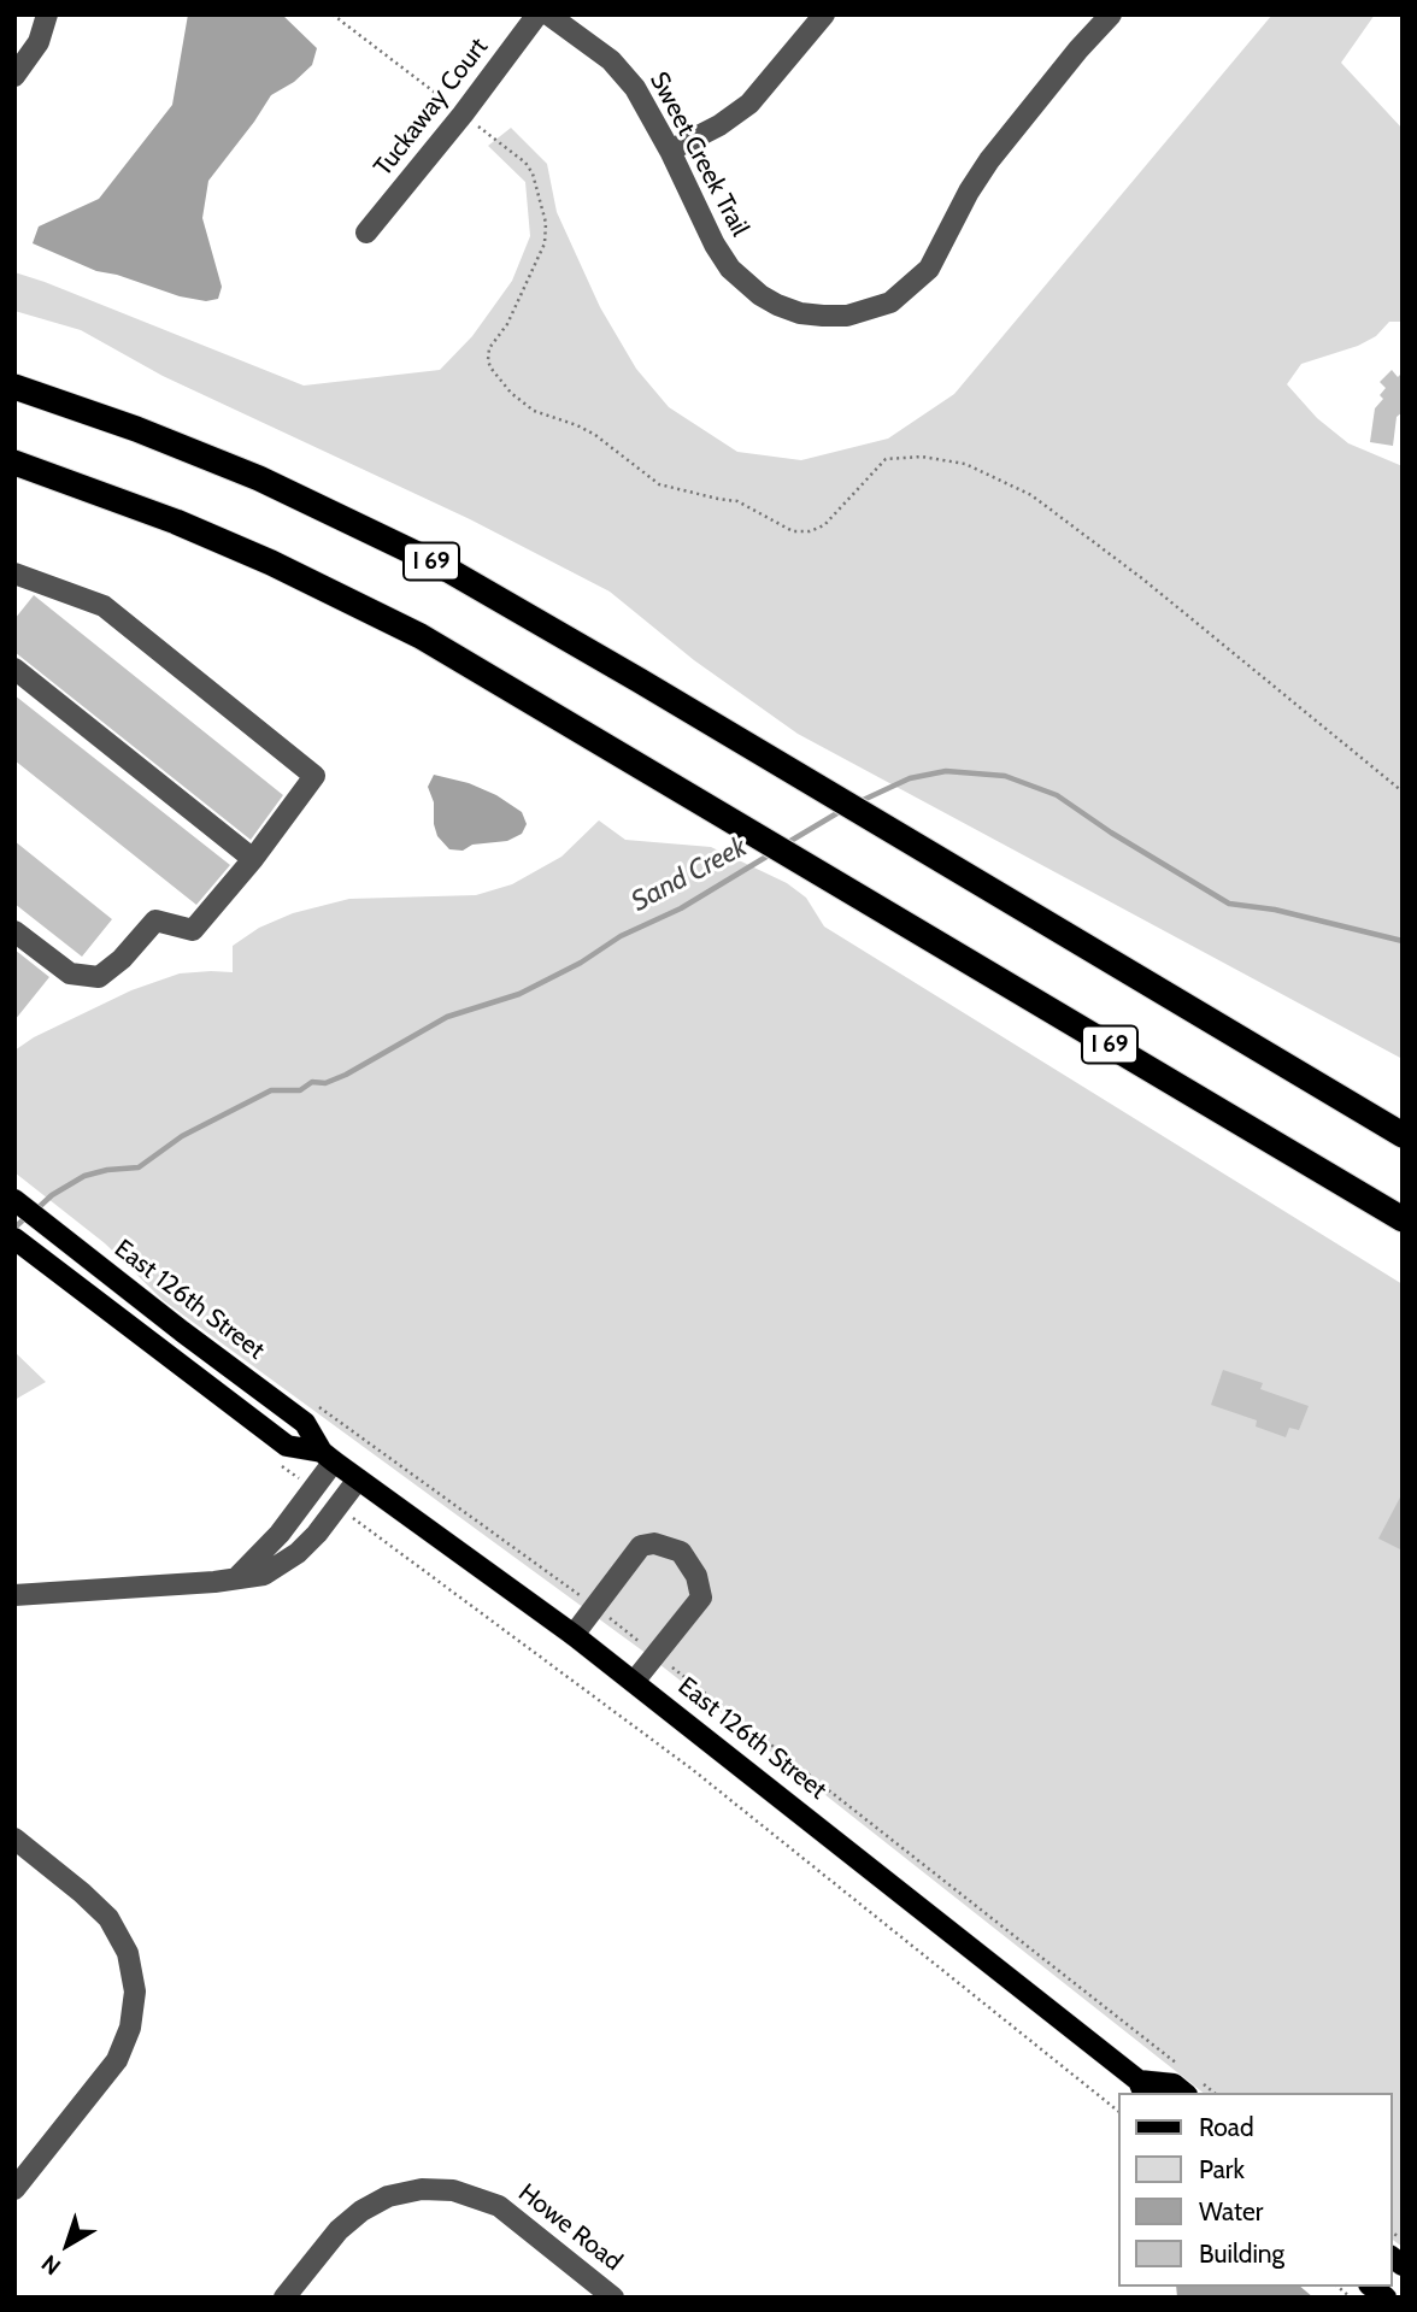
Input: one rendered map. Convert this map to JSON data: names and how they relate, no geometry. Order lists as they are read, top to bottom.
{
  "streets": {
    "highway": ["I 69"],
    "main road": ["East 126th Street"],
    "street": ["Tuckaway Court", "Sweet Creek Trail", "Howe Road"]
  },
  "water": ["Sand Creek"],
  "legend": [
    "Road",
    "Park",
    "Water",
    "Building"
  ],
  "north": "bottom left"
}
